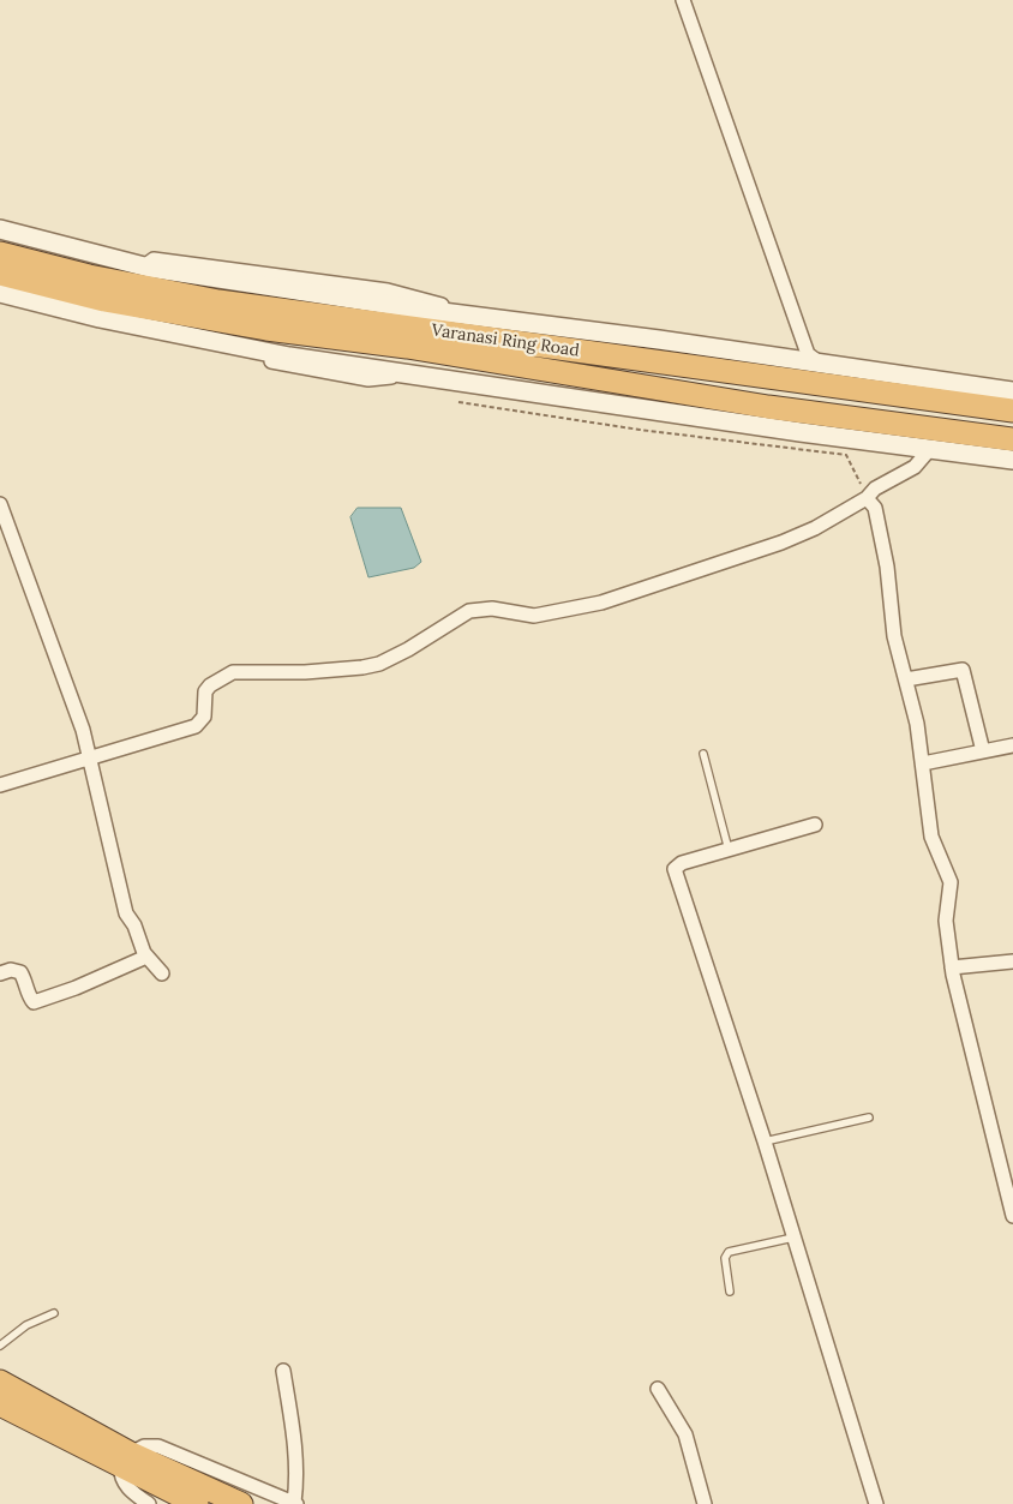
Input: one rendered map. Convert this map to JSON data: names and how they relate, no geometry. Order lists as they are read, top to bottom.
{
  "streets": {
    "highway": ["Varanasi Ring Road"]
  }
}
